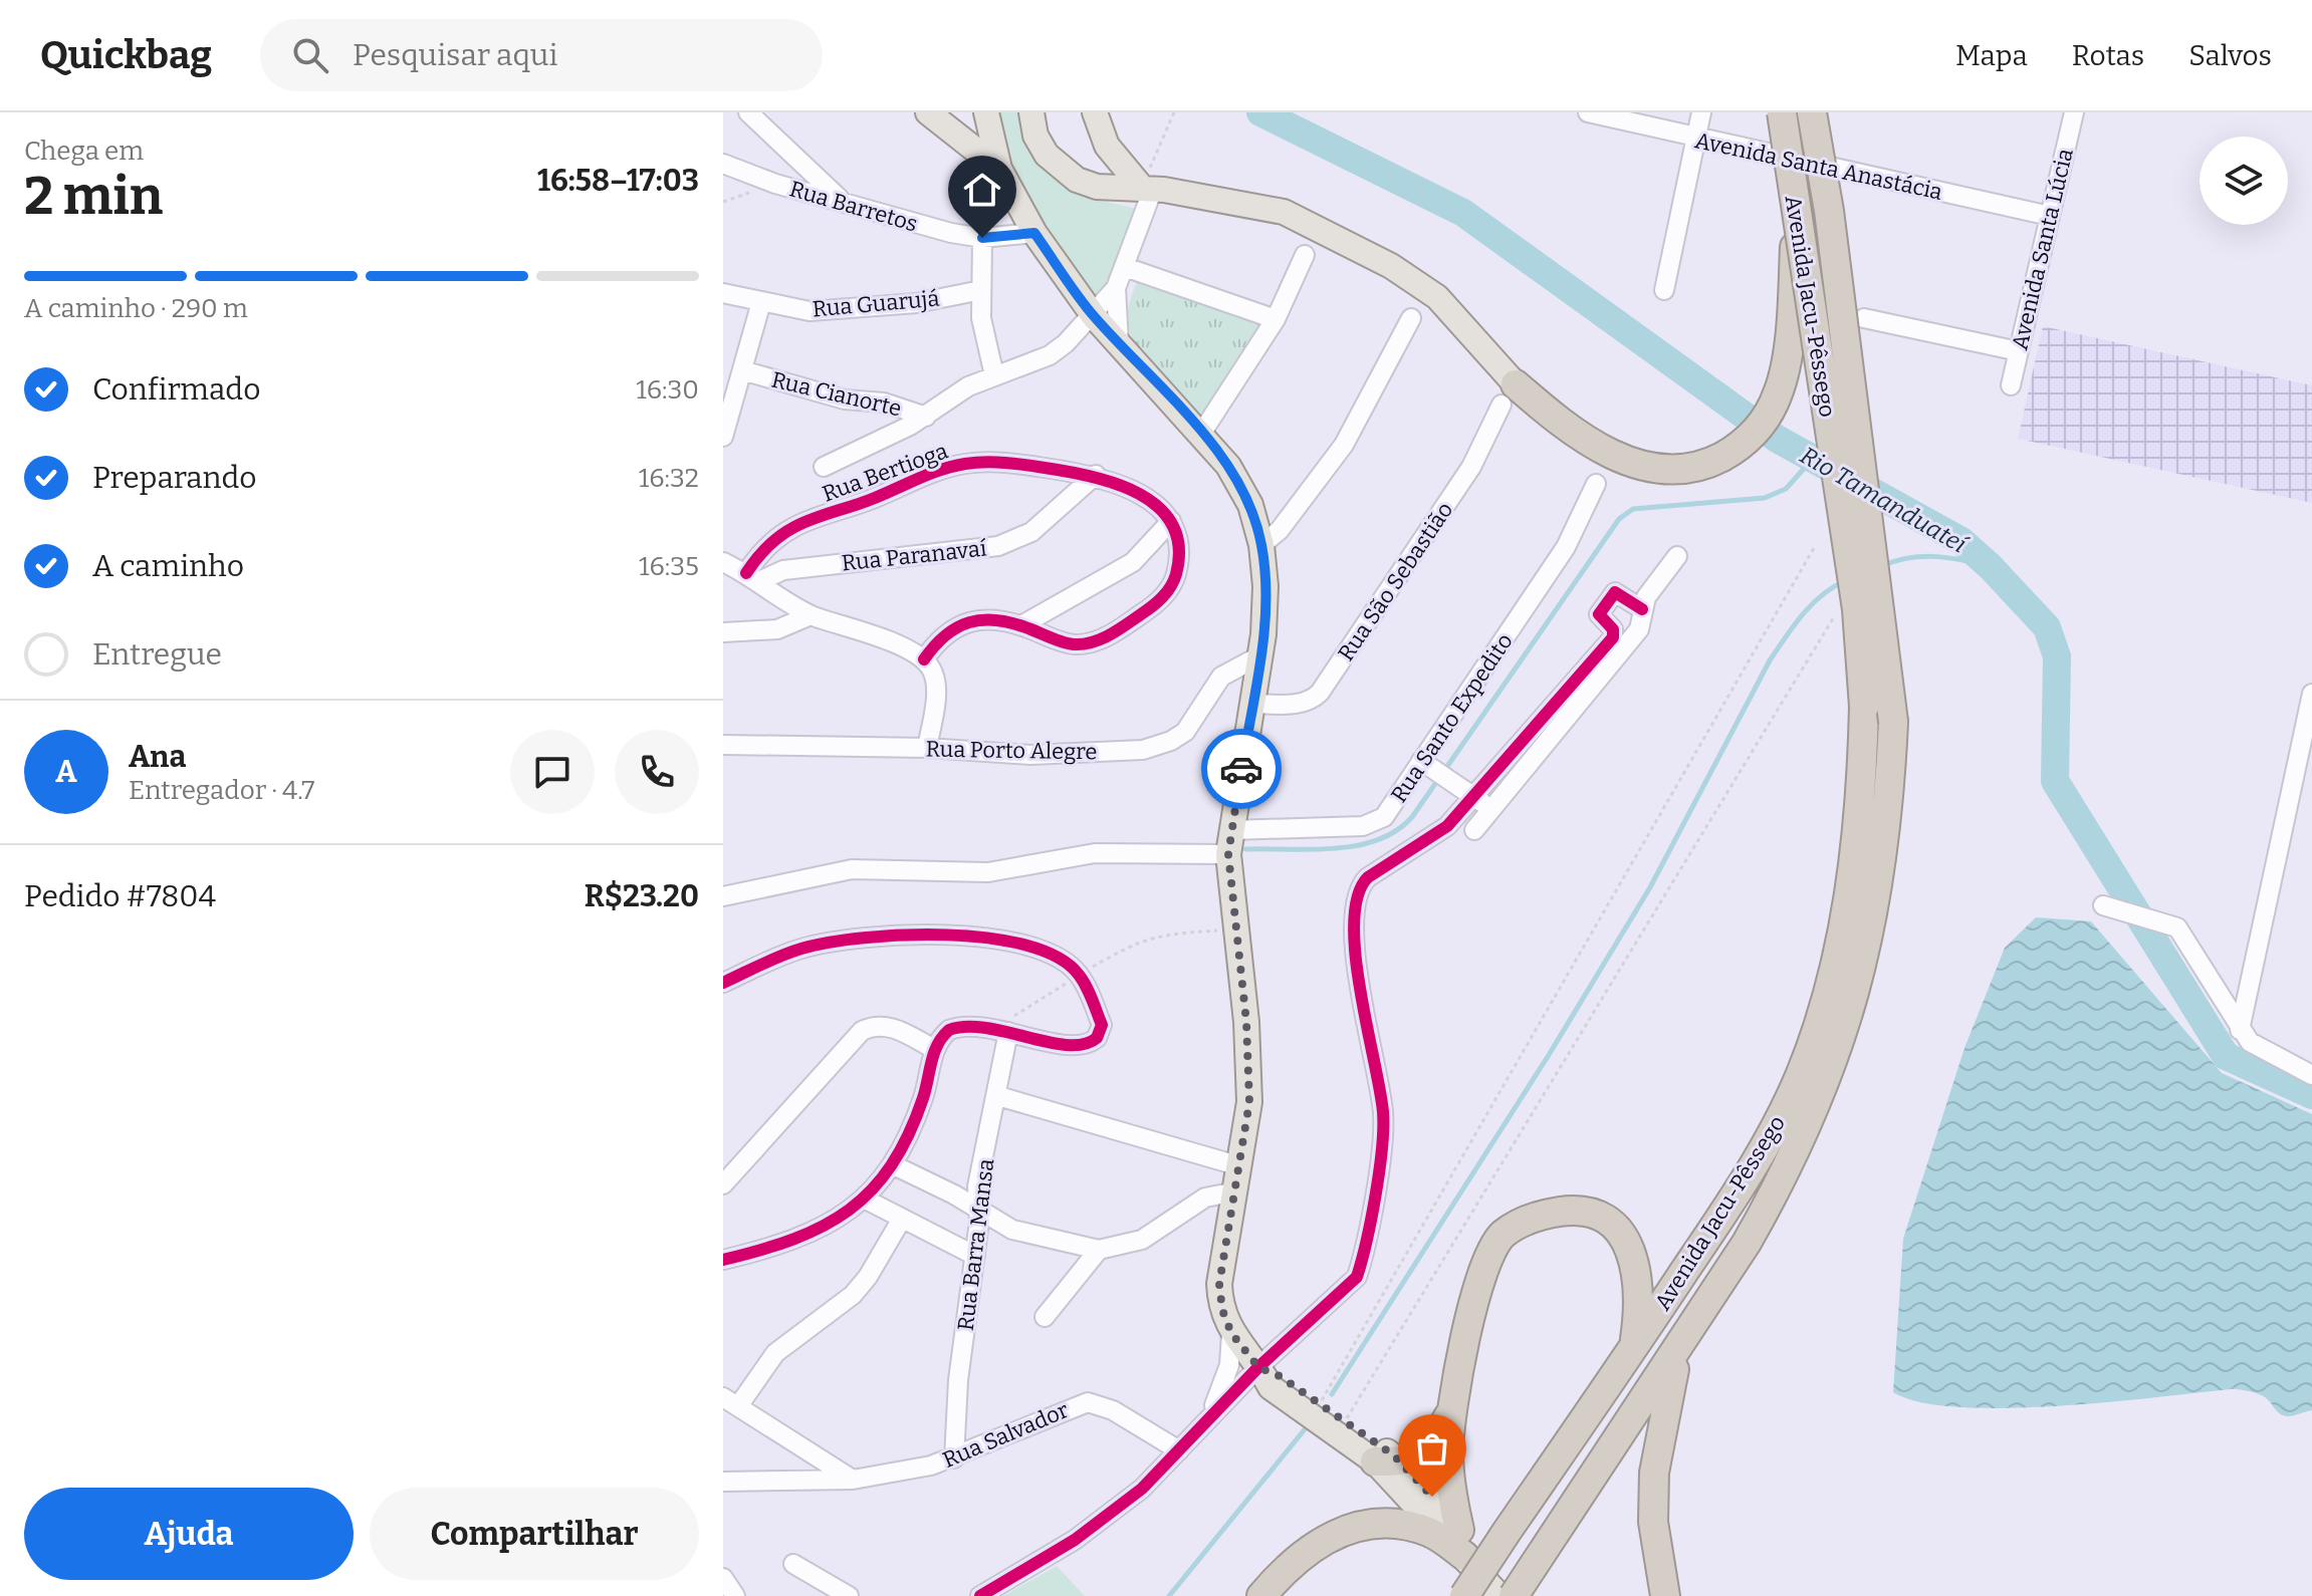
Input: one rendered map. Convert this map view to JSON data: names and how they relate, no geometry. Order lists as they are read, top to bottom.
{
  "streets": {
    "highway": ["Avenida Jacu-Pêssego"],
    "street": [
      "Avenida Santa Anastácia",
      "Rua Barretos",
      "Avenida Santa Lúcia",
      "Rua Guarujá",
      "Rua Cianorte",
      "Rua Bertioga",
      "Rua Paranavaí",
      "Rua São Sebastião",
      "Rua Santo Expedito",
      "Rua Porto Alegre",
      "Rua Barra Mansa",
      "Rua Salvador"
    ]
  },
  "crossings": [
    ["Avenida Santa Anastácia", "Avenida Santa Lúcia"],
    ["Rua Bertioga", "Rua Paranavaí"],
    ["Rua Barra Mansa", "Rua Salvador"]
  ],
  "water": ["Rio Tamanduateí"],
  "page": {
    "header": "Quickbag",
    "search": "Pesquisar aqui",
    "nav": ["Mapa", "Rotas", "Salvos"],
    "heading": ["2 min", "Chega em", "16:58–17:03"],
    "panel": [
      "Ana",
      "Entregador · 4.7",
      "Pedido #7804",
      "R$23.20"
    ],
    "bar": "A caminho · 290 m",
    "list": [
      ["Confirmado", "16:30"],
      ["Preparando", "16:32"],
      ["A caminho", "16:35"],
      "Entregue"
    ],
    "round": "A",
    "buttons": ["Ajuda", "Compartilhar"]
  }
}
